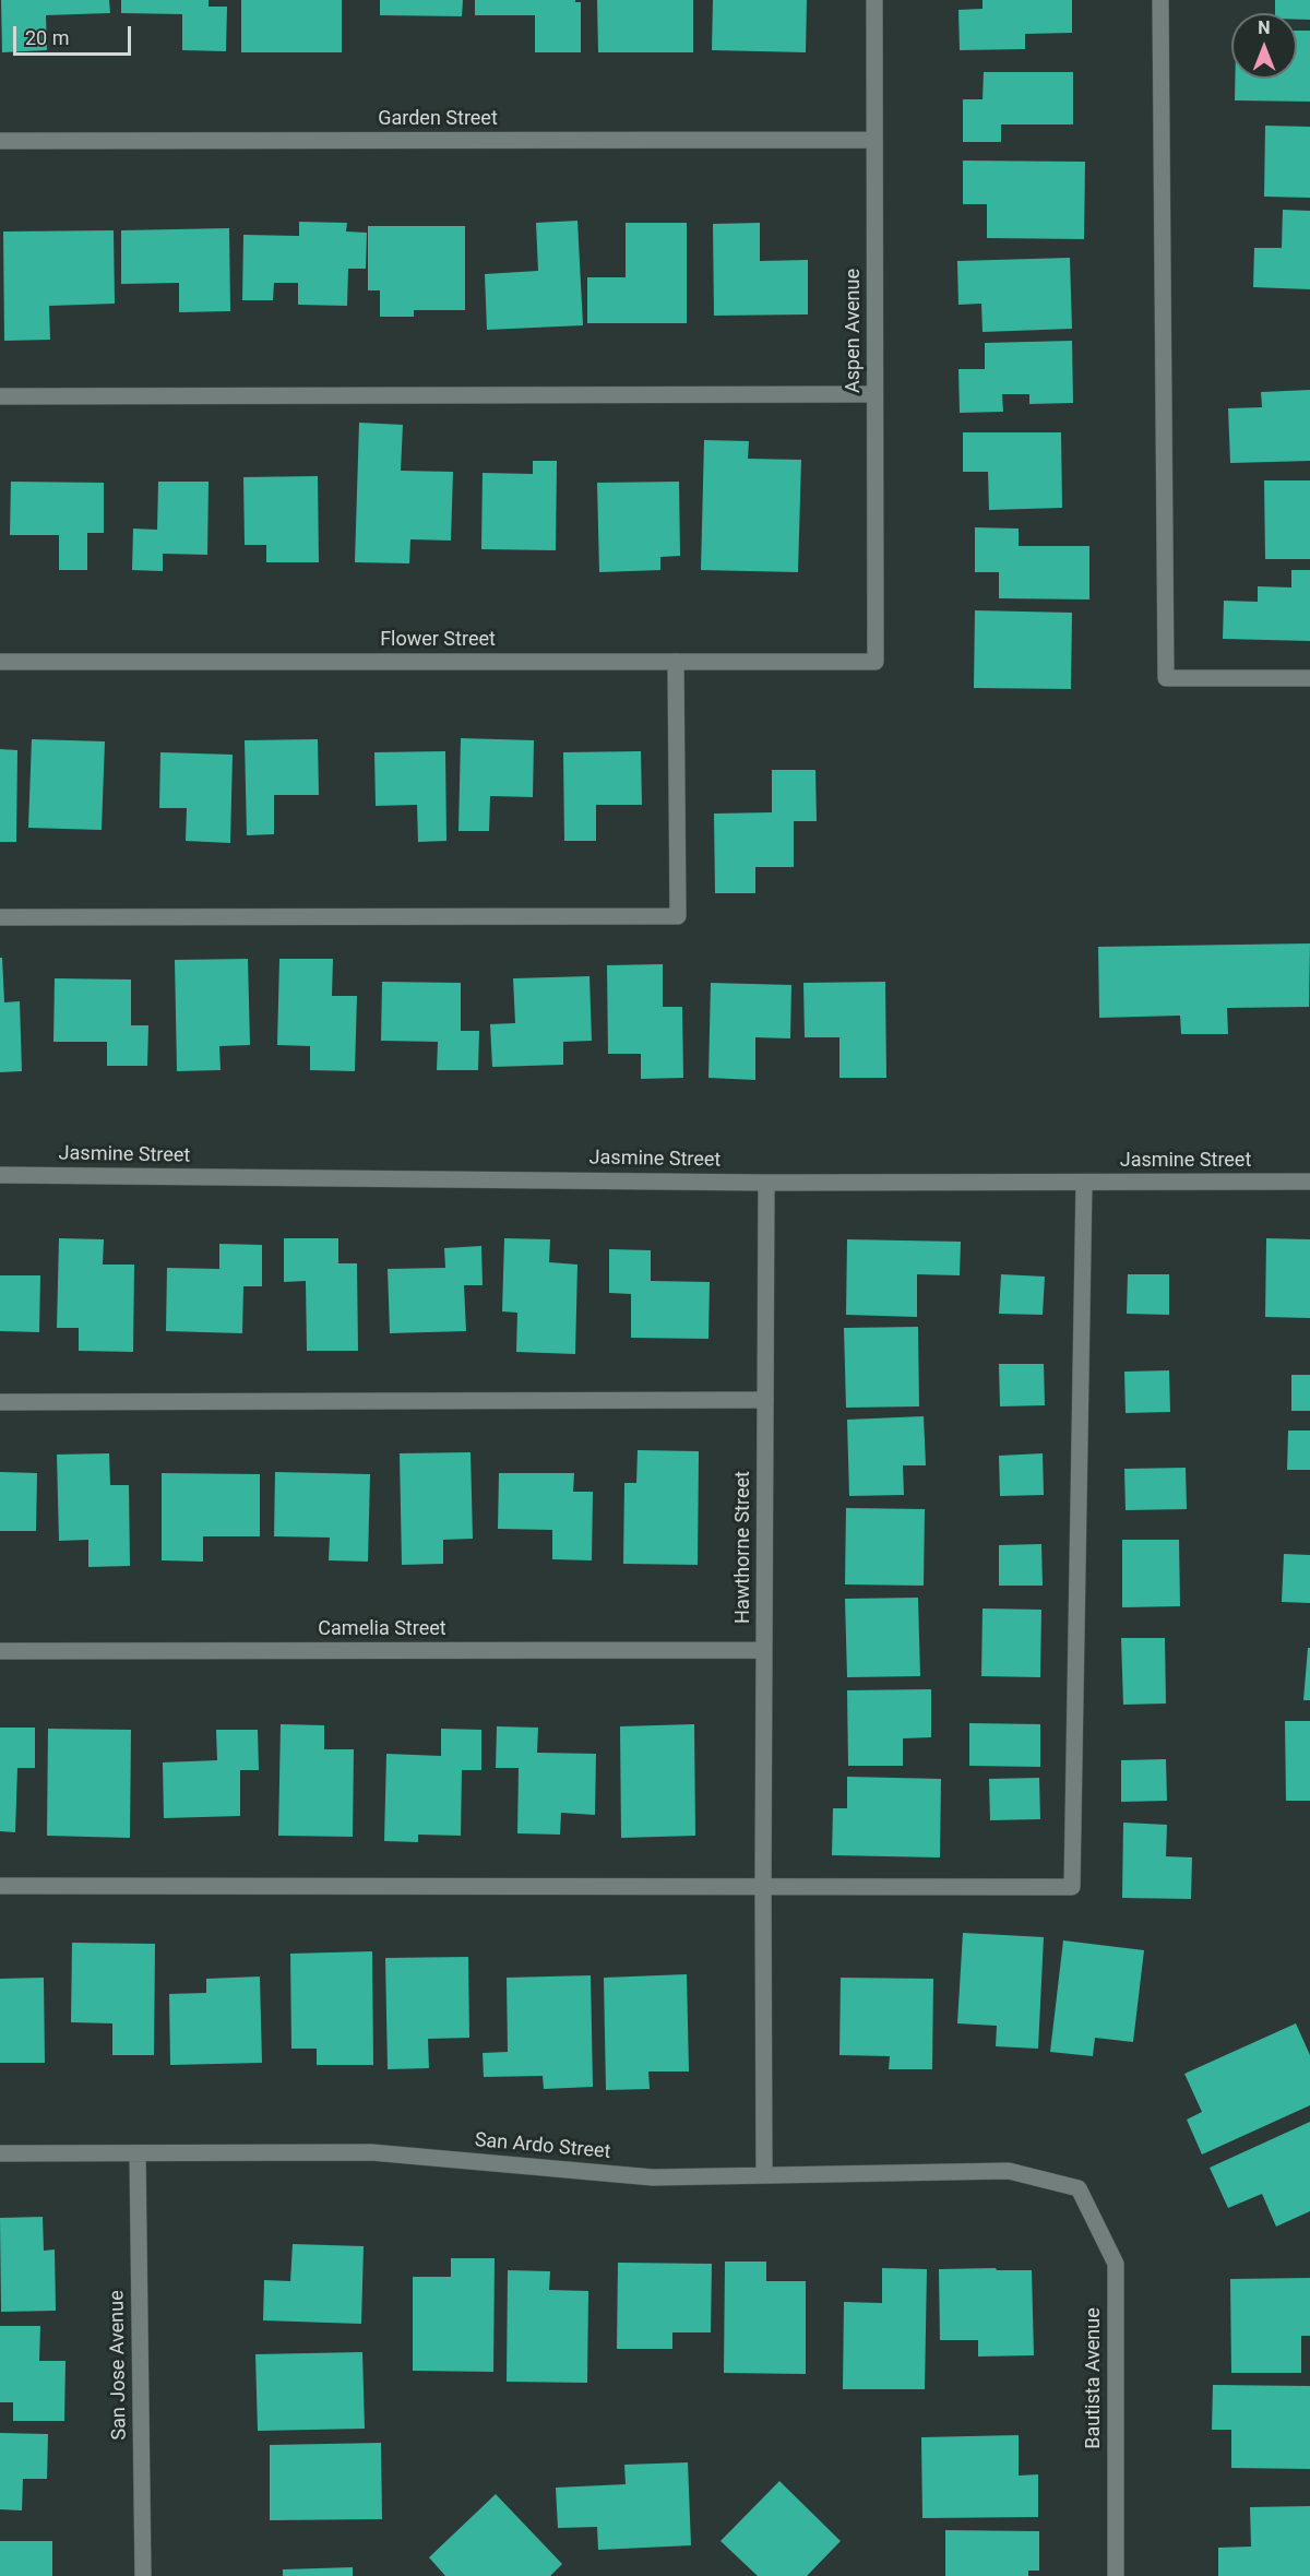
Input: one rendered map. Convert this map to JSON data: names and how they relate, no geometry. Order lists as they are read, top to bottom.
{
  "streets": {
    "street": [
      "Garden Street",
      "Aspen Avenue",
      "Flower Street",
      "Jasmine Street",
      "Hawthorne Street",
      "Camelia Street",
      "San Ardo Street",
      "San Jose Avenue",
      "Bautista Avenue"
    ]
  },
  "crossings": [
    ["Garden Street", "Aspen Avenue"],
    ["Aspen Avenue", "Flower Street"],
    ["Jasmine Street", "Hawthorne Street"],
    ["Hawthorne Street", "Camelia Street"],
    ["Hawthorne Street", "San Ardo Street"],
    ["San Ardo Street", "San Jose Avenue"],
    ["San Ardo Street", "Bautista Avenue"]
  ],
  "scale_bar": "20 m",
  "north": "top"
}
